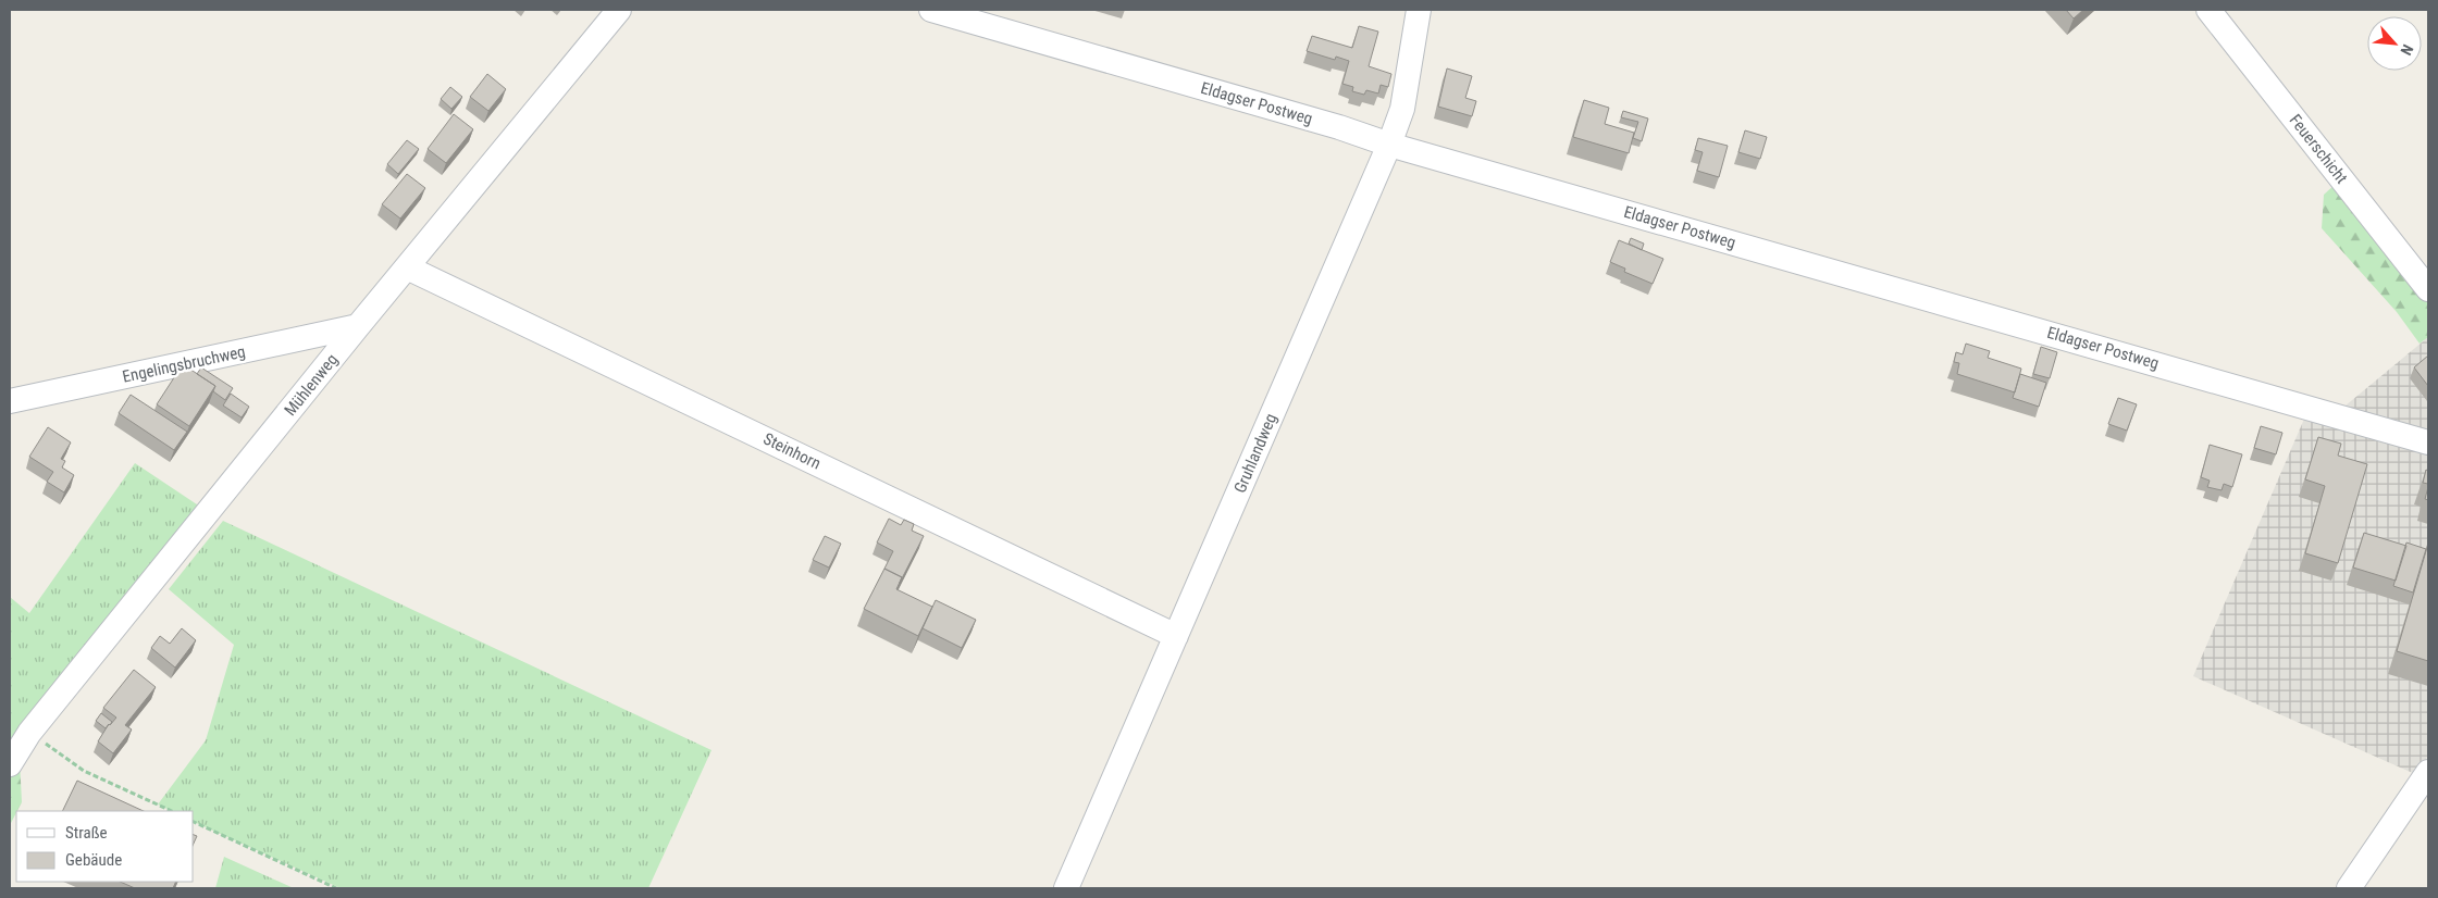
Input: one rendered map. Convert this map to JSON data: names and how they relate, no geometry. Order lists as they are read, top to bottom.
{
  "streets": {
    "street": [
      "Eldagser Postweg",
      "Feuerschicht",
      "Engelingsbruchweg",
      "Mühlenweg",
      "Steinhorn",
      "Gruhlandweg"
    ]
  },
  "crossings": [
    ["Eldagser Postweg", "Gruhlandweg"],
    ["Engelingsbruchweg", "Mühlenweg"],
    ["Mühlenweg", "Steinhorn"],
    ["Steinhorn", "Gruhlandweg"]
  ],
  "legend": ["Straße", "Gebäude"],
  "north": "bottom right"
}
